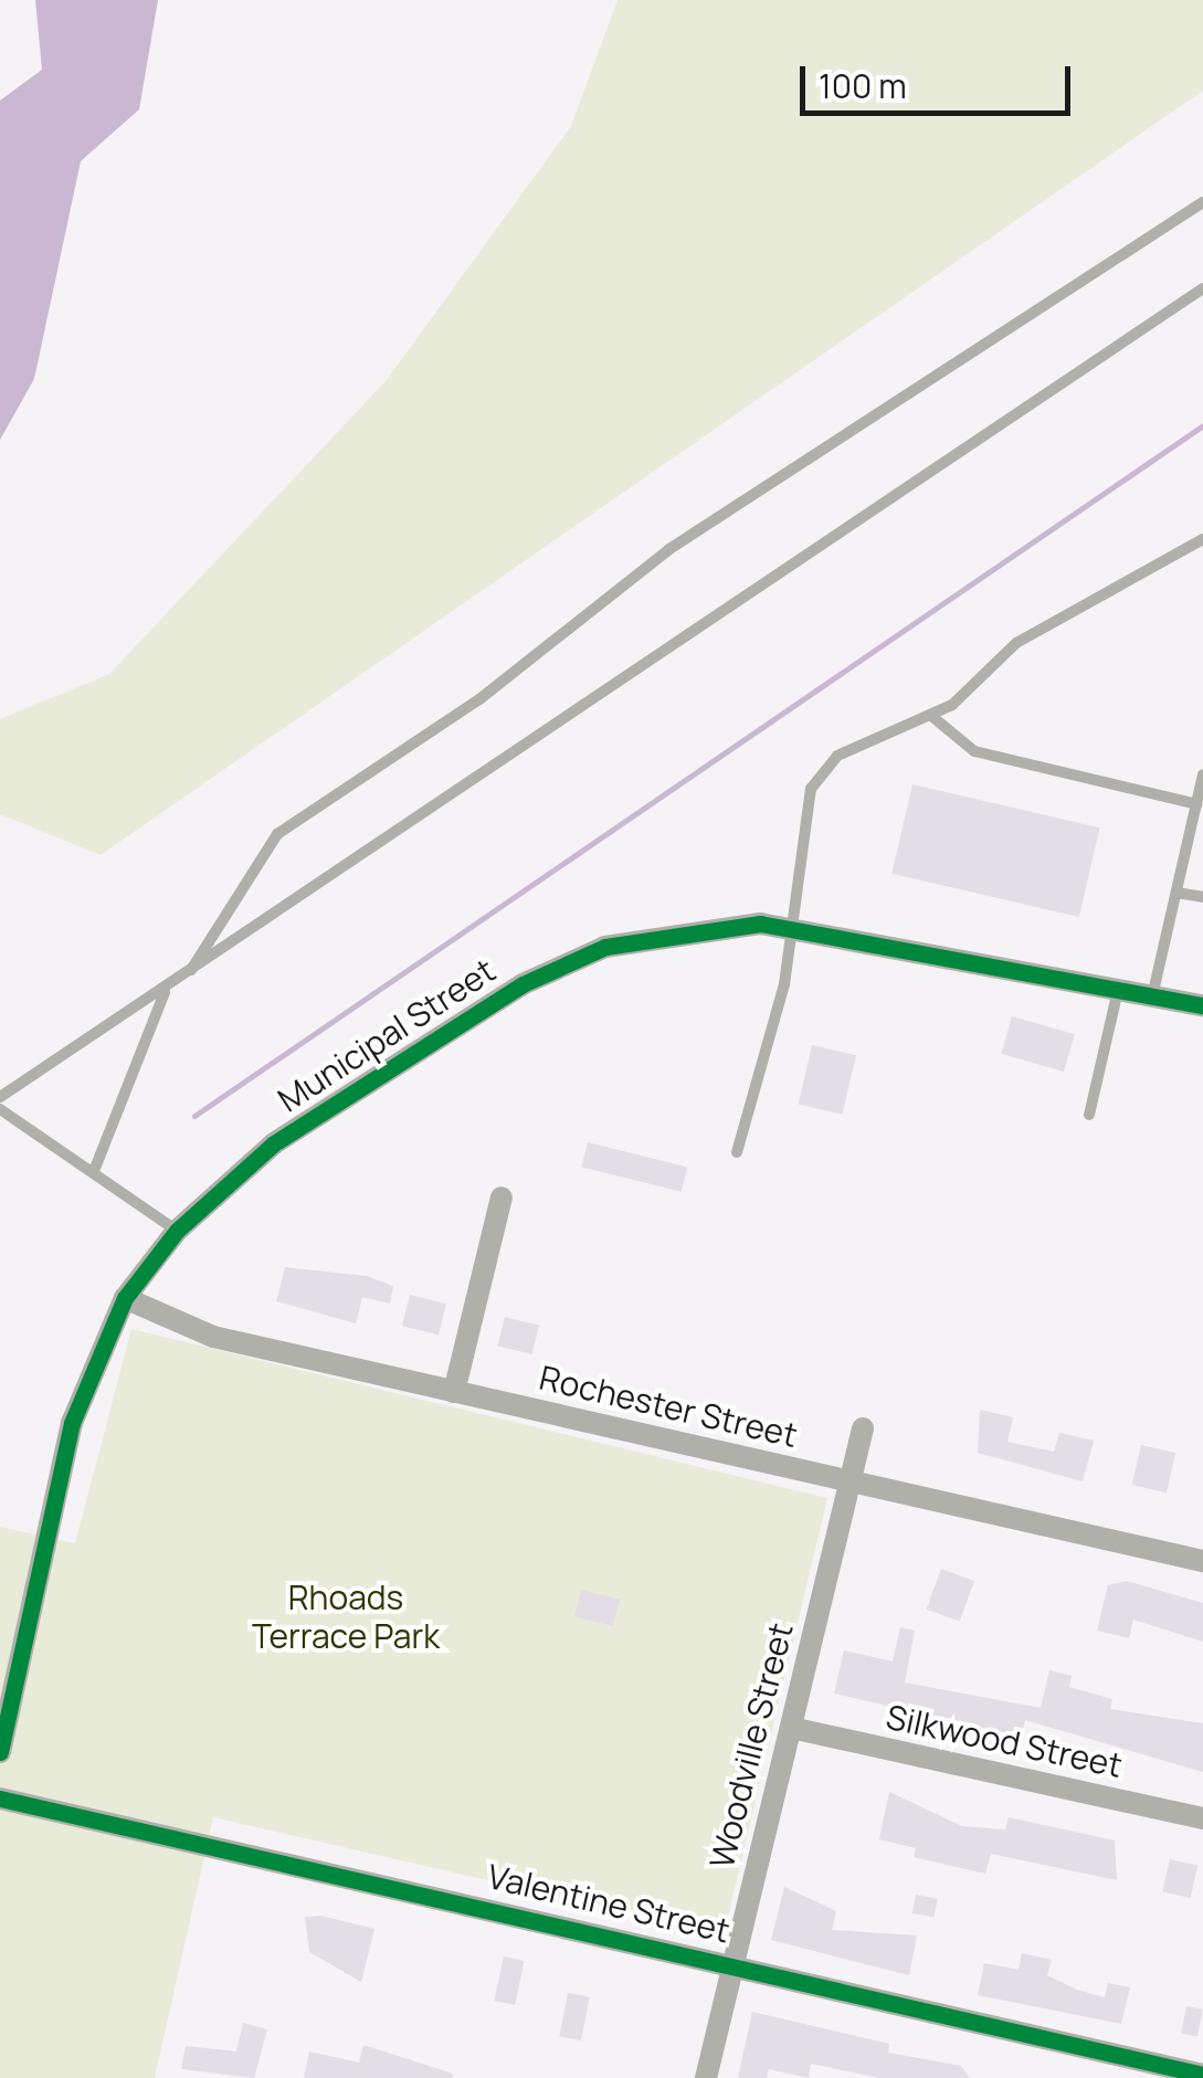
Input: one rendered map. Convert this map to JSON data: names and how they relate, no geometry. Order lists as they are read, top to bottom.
{
  "streets": {
    "street": [
      "Municipal Street",
      "Rochester Street",
      "Silkwood Street",
      "Woodville Street",
      "Valentine Street"
    ]
  },
  "crossings": [
    ["Municipal Street", "Rochester Street"],
    ["Rochester Street", "Woodville Street"],
    ["Silkwood Street", "Woodville Street"],
    ["Woodville Street", "Valentine Street"]
  ],
  "parks": ["Rhoads Terrace Park"],
  "scale_bar": "100 m"
}
